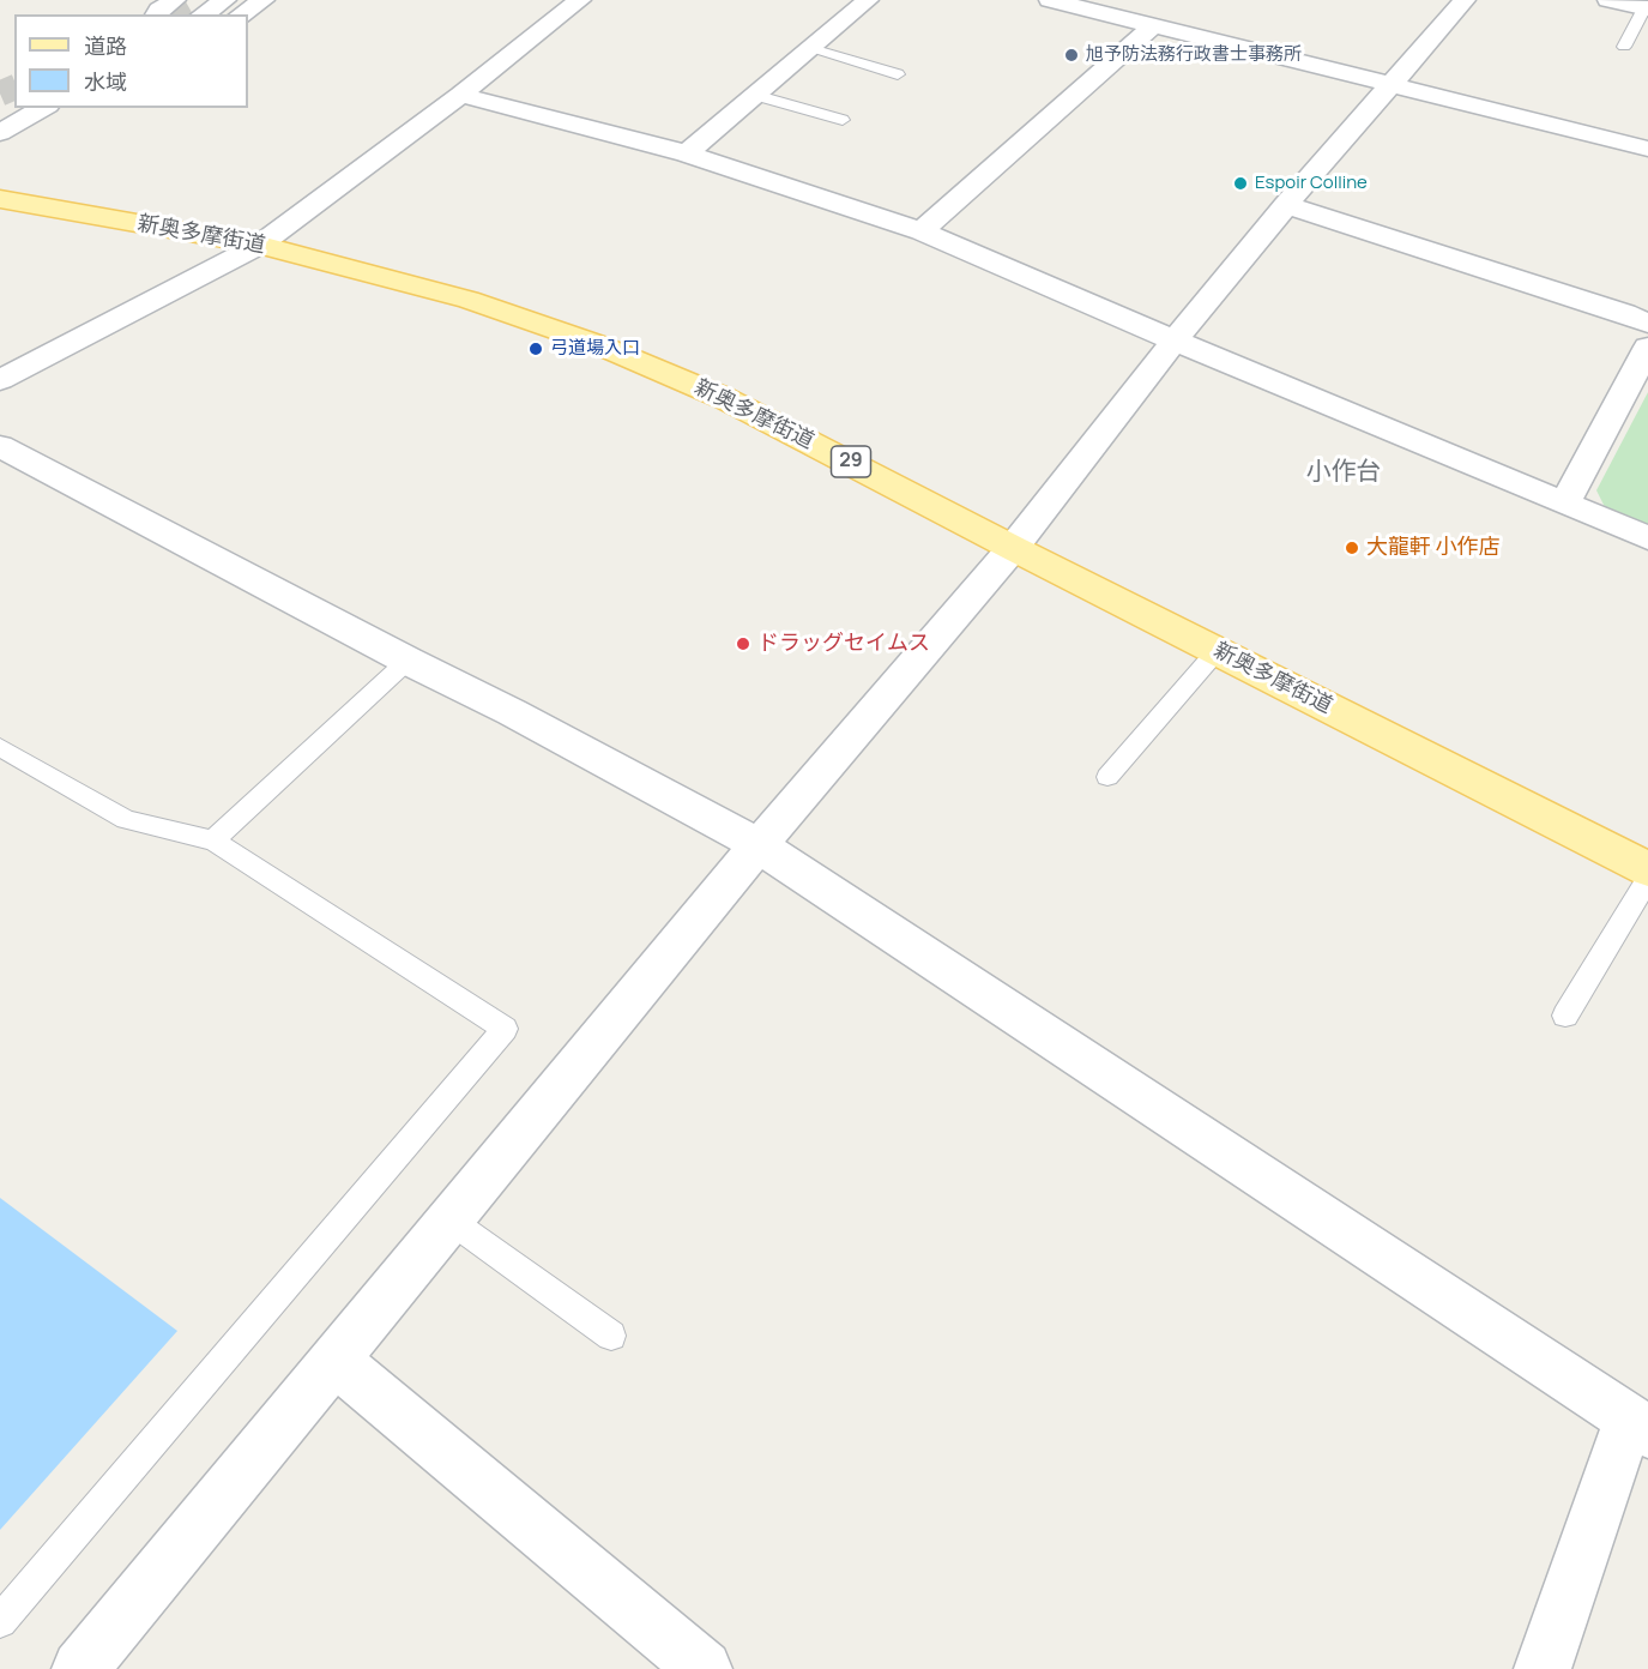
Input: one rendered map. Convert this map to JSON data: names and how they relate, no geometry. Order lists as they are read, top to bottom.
{
  "streets": {
    "main road": ["新奥多摩街道", "29"]
  },
  "districts": ["小作台"],
  "places": [
    "旭予防法務行政書士事務所",
    "Espoir Colline",
    "弓道場入口",
    "大龍軒 小作店",
    "ドラッグセイムス"
  ],
  "legend": ["道路", "水域"]
}
